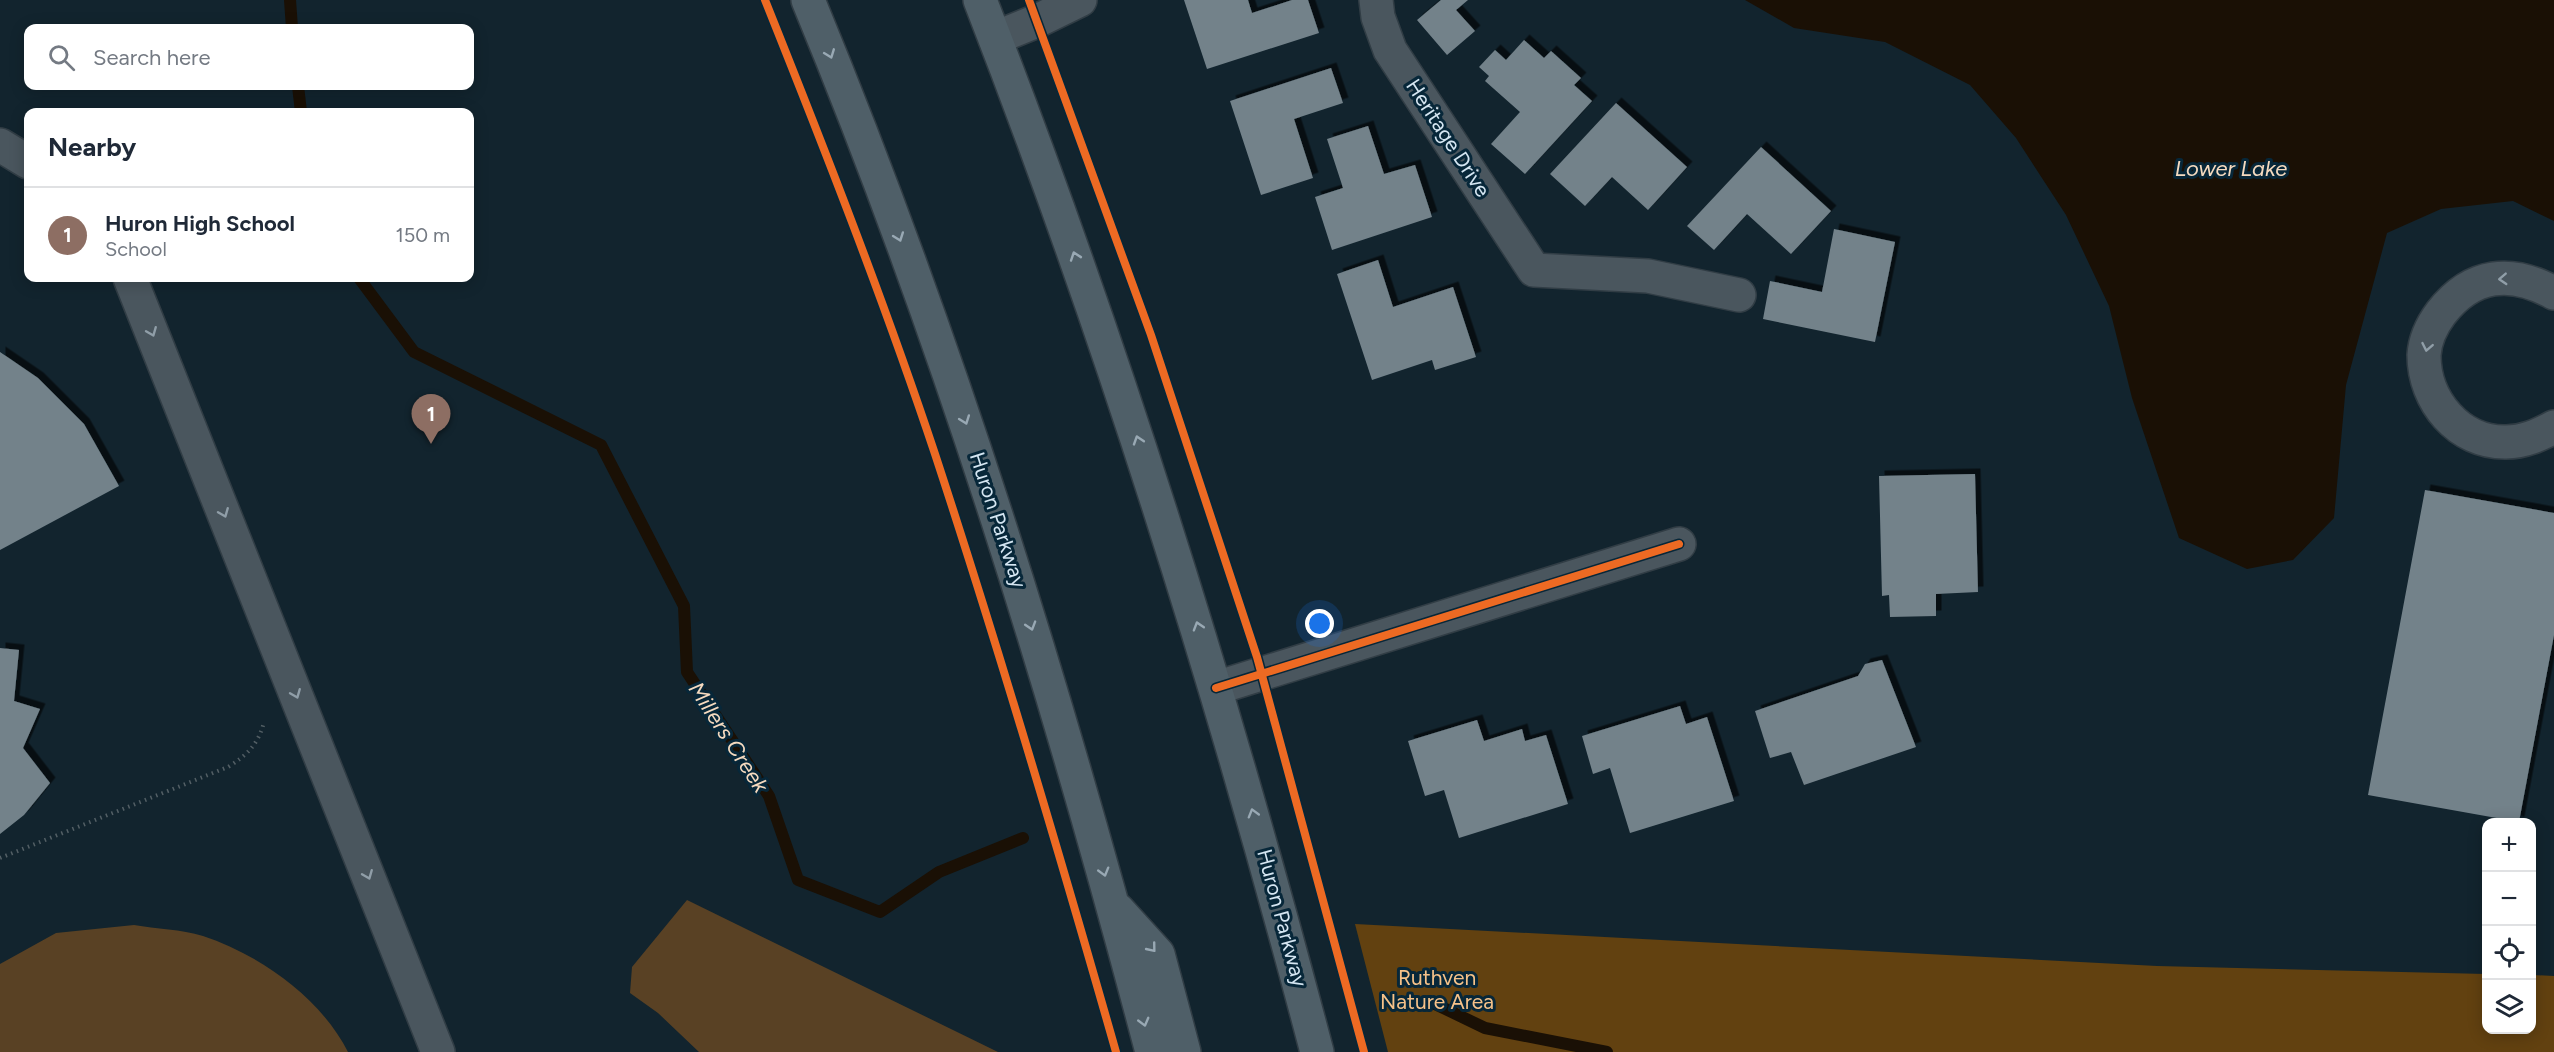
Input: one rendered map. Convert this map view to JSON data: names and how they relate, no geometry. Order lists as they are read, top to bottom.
{
  "streets": {
    "main road": ["Huron Parkway"],
    "street": ["Heritage Drive"]
  },
  "water": ["Lower Lake", "Millers Creek"],
  "parks": ["Ruthven Nature Area"],
  "page": {
    "search": "Search here",
    "heading": "Nearby",
    "list": [
      {
        "mark": "1",
        "name": "Huron High School",
        "note": "School",
        "value": "150 m"
      }
    ],
    "pins": "1",
    "map_buttons": ["+", "−"]
  }
}
